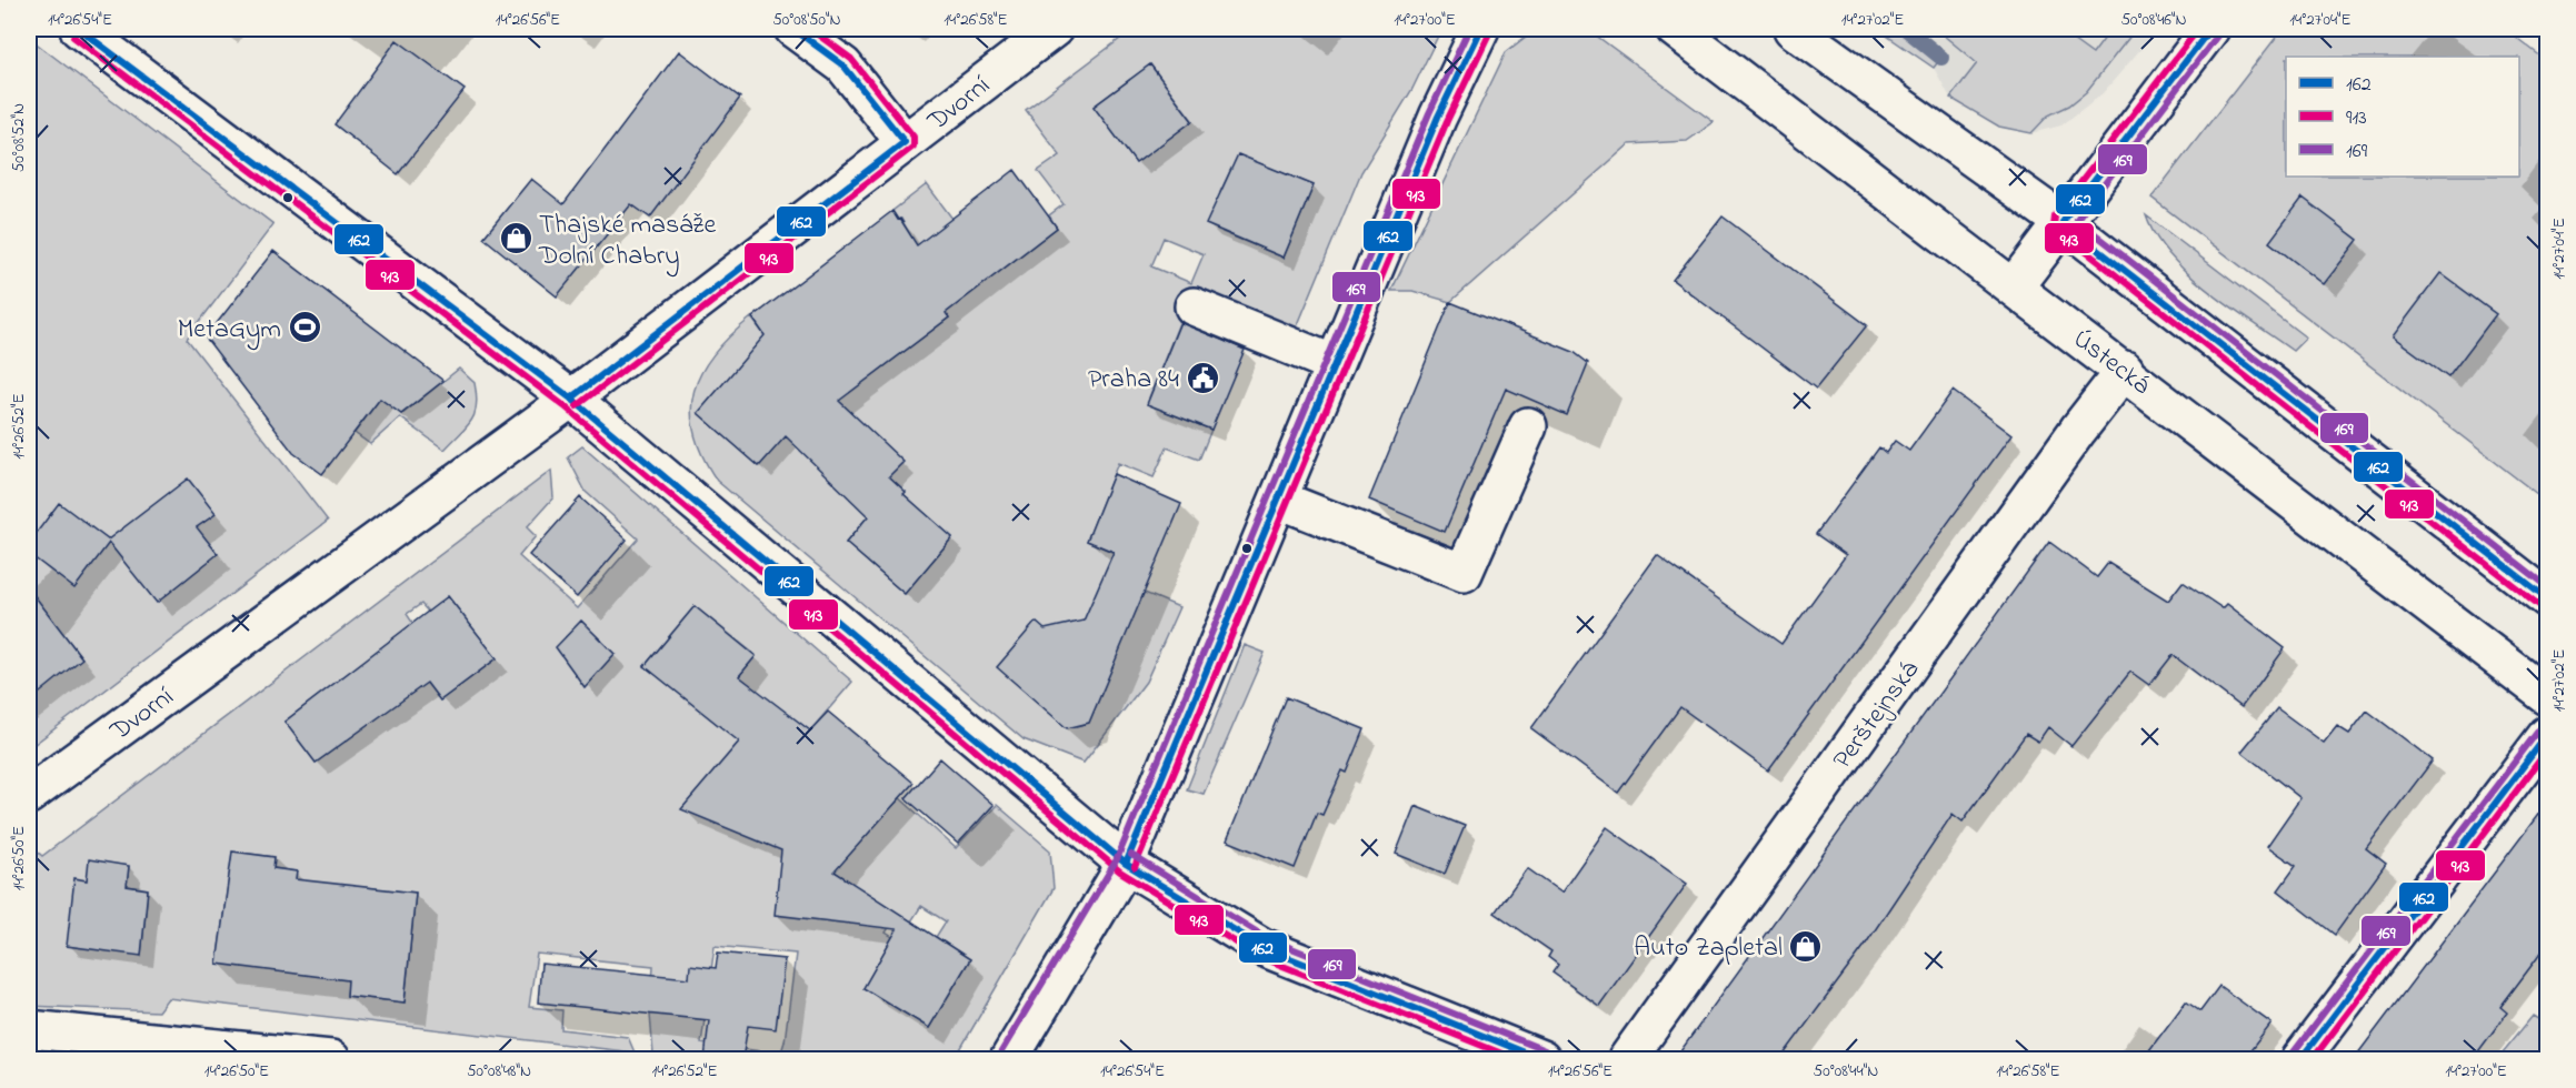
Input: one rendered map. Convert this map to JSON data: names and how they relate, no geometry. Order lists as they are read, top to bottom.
{
  "streets": {
    "street": ["Dvorní", "Ústecká", "Perštejnská"]
  },
  "crossings": [
    ["Ústecká", "Perštejnská"]
  ],
  "places": {
    "shop": ["Thajské masáže Dolní Chabry", "Auto Zapletal"],
    "sports": ["MetaGym"],
    "public building": ["Praha 84"]
  },
  "lines": ["transit line 162", "transit line 913", "transit line 169"],
  "legend": ["162", "913", "169"],
  "coordinates": [
    "14°26'54\"E",
    "14°26'56\"E",
    "50°08'50\"N",
    "14°26'58\"E",
    "14°27'00\"E",
    "14°27'02\"E",
    "50°08'46\"N",
    "14°27'04\"E",
    "50°08'52\"N",
    "14°26'52\"E",
    "14°26'50\"E",
    "50°08'48\"N",
    "50°08'44\"N"
  ]
}
